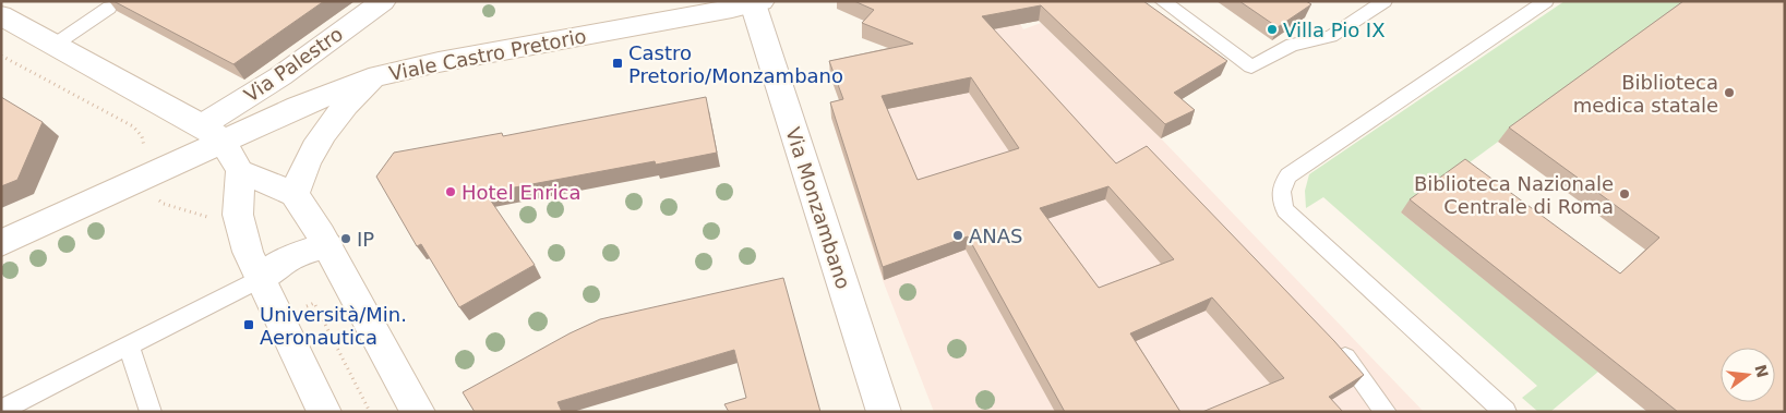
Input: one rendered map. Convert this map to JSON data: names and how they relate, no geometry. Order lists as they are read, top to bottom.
{
  "streets": {
    "street": ["Viale Castro Pretorio", "Via Palestro", "Via Monzambano"]
  },
  "crossings": [
    ["Viale Castro Pretorio", "Via Palestro"],
    ["Viale Castro Pretorio", "Via Monzambano"]
  ],
  "places": {
    "other": [
      "Villa Pio IX",
      "Biblioteca medica statale",
      "Hotel Enrica",
      "Biblioteca Nazionale Centrale di Roma",
      "ANAS",
      "IP"
    ],
    "transit": ["Castro Pretorio/Monzambano", "Università/Min. Aeronautica"]
  },
  "north": "right"
}
